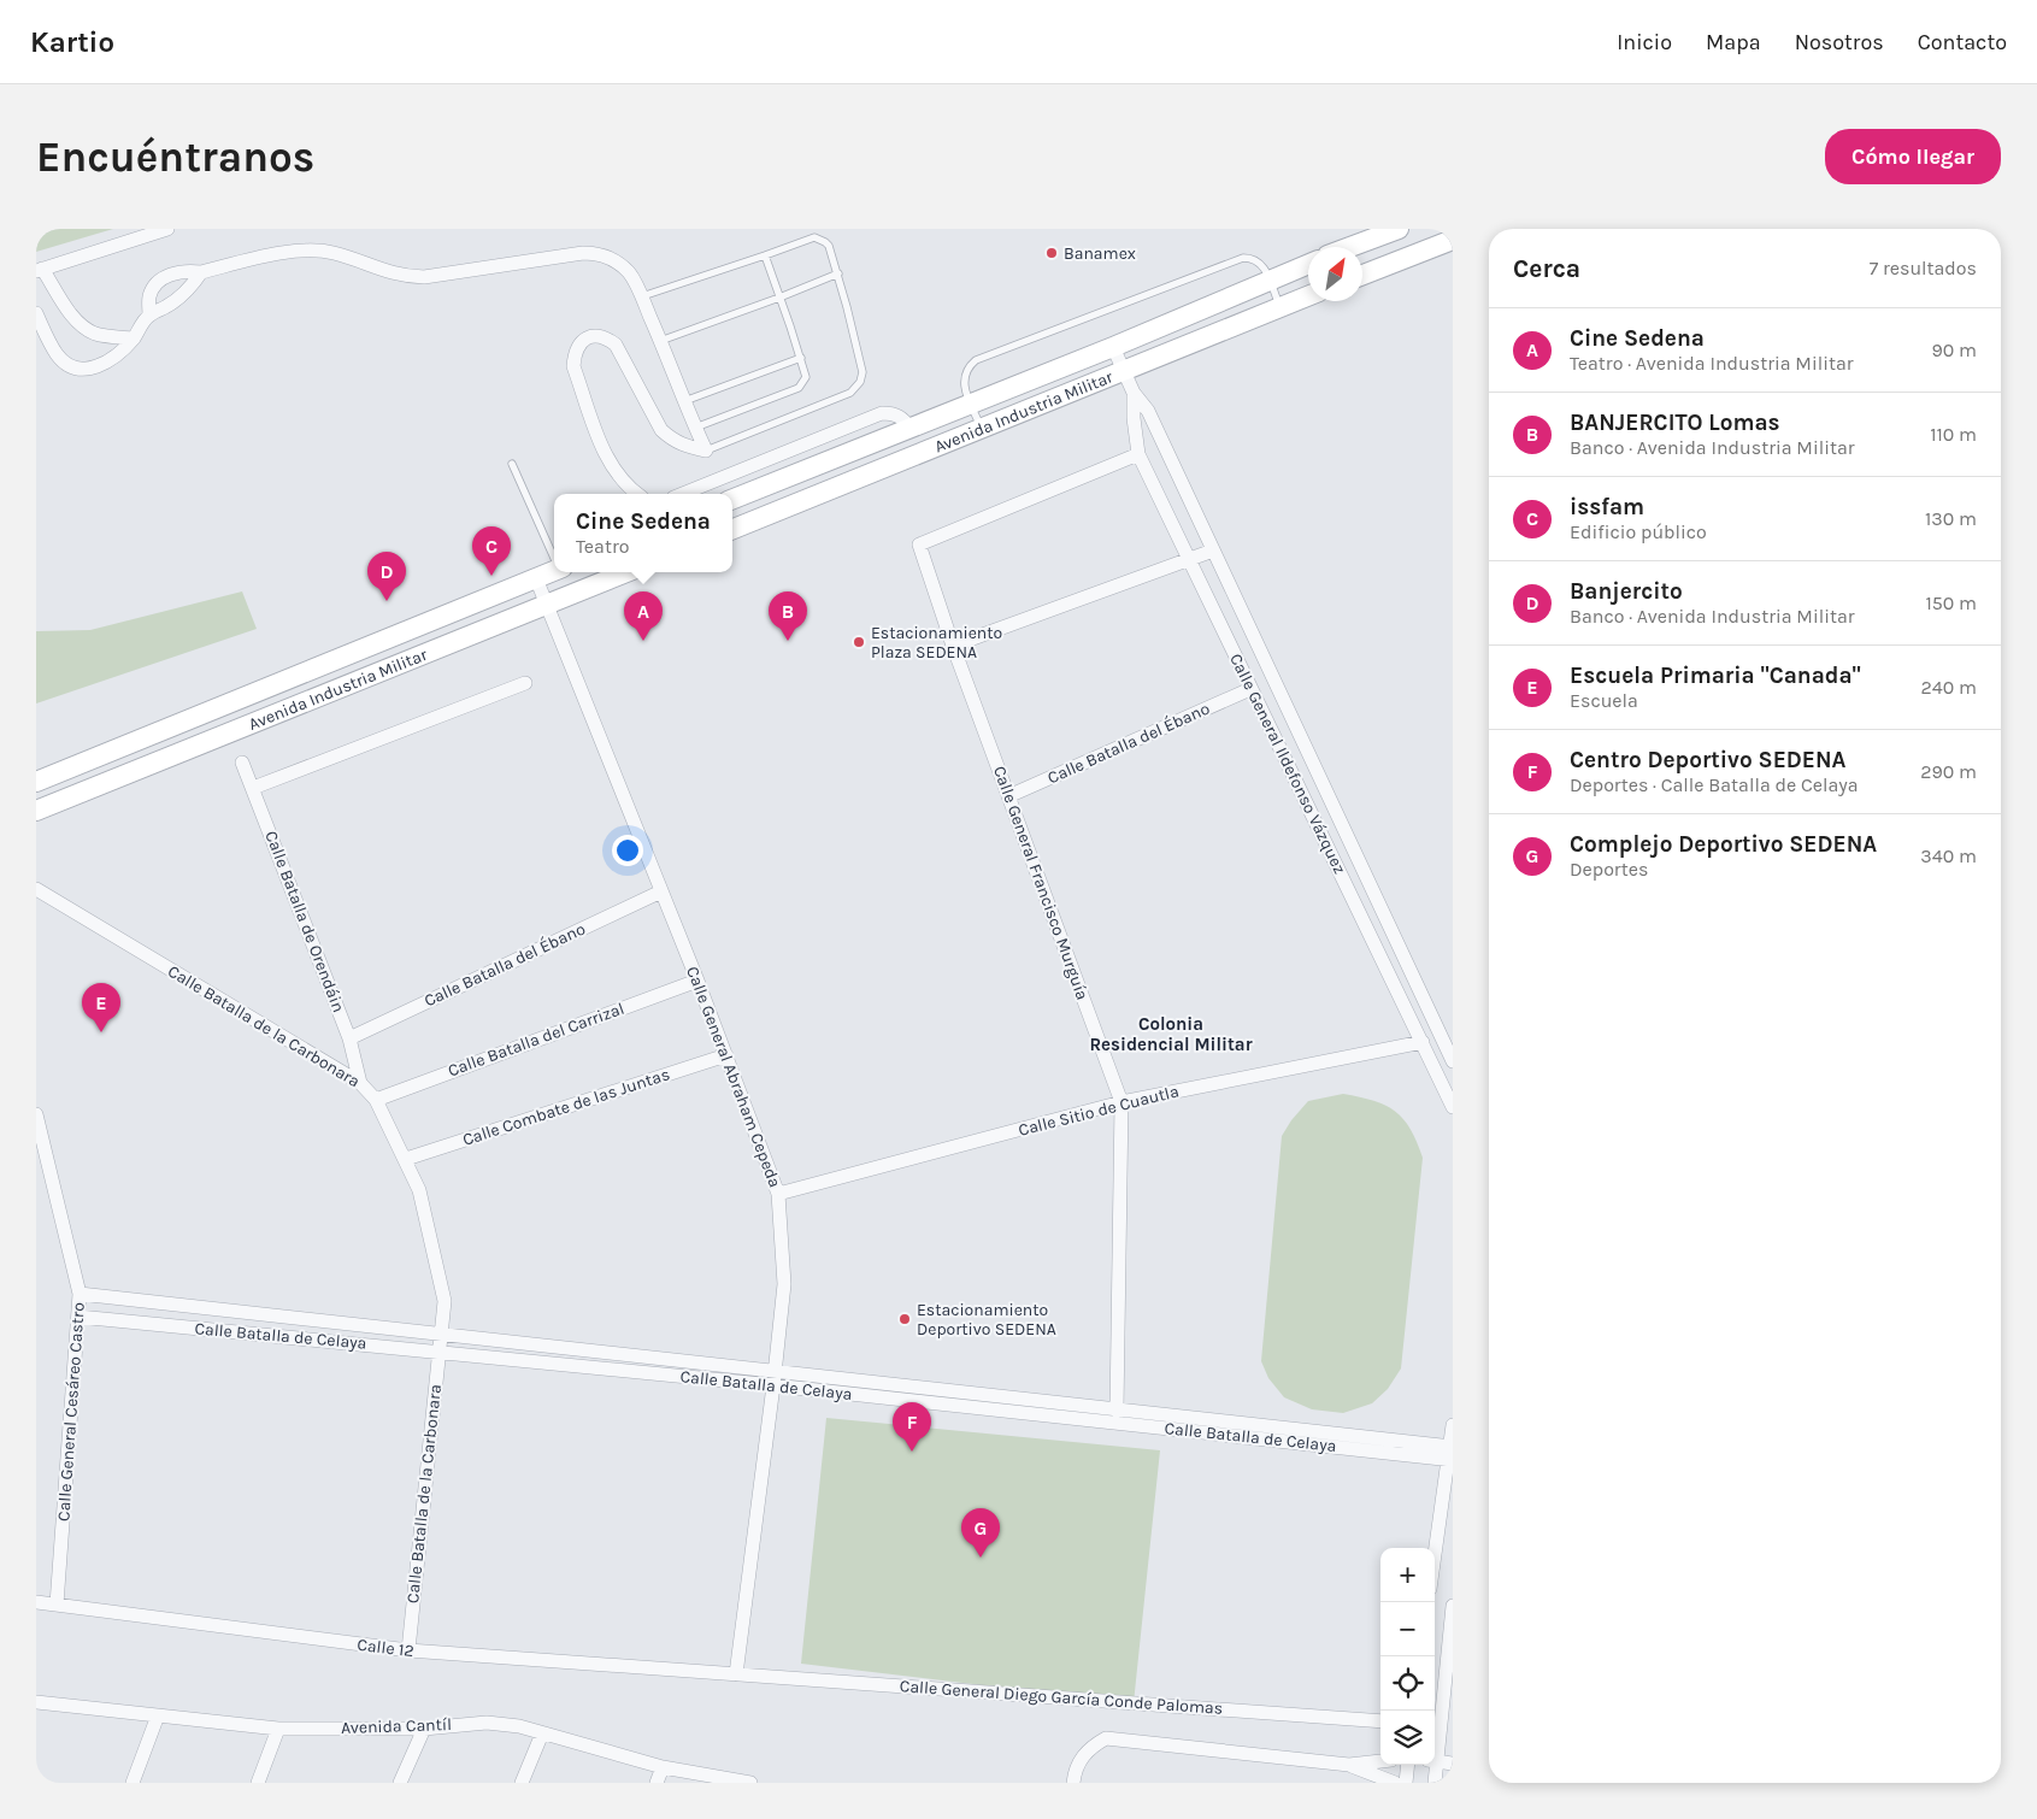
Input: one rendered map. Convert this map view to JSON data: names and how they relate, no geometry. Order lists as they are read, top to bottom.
{
  "streets": {
    "main road": ["Avenida Industria Militar"],
    "street": [
      "Calle Batalla del Ébano",
      "Calle General Ildefonso Vázquez",
      "Calle General Francisco Murguía",
      "Calle Batalla de Orendáin",
      "Calle Batalla de la Carbonara",
      "Calle Batalla del Carrizal",
      "Calle General Abraham Cepeda",
      "Calle Combate de las Juntas",
      "Calle Sitio de Cuautla",
      "Calle Batalla de Celaya",
      "Calle General Cesáreo Castro",
      "Calle 12",
      "Calle General Diego García Conde Palomas",
      "Avenida Cantíl"
    ]
  },
  "crossings": [
    ["Avenida Industria Militar", "Calle General Ildefonso Vázquez"],
    ["Avenida Industria Militar", "Calle General Abraham Cepeda"],
    ["Calle Batalla del Ébano", "Calle General Ildefonso Vázquez"],
    ["Calle Batalla del Ébano", "Calle General Francisco Murguía"],
    ["Calle Batalla del Ébano", "Calle Batalla de Orendáin"],
    ["Calle Batalla del Ébano", "Calle General Abraham Cepeda"],
    ["Calle General Ildefonso Vázquez", "Calle General Francisco Murguía"],
    ["Calle General Ildefonso Vázquez", "Calle Sitio de Cuautla"],
    ["Calle General Francisco Murguía", "Calle Sitio de Cuautla"],
    ["Calle General Francisco Murguía", "Calle Batalla de Celaya"],
    ["Calle Batalla de Orendáin", "Calle Batalla de la Carbonara"],
    ["Calle Batalla de la Carbonara", "Calle Batalla del Carrizal"],
    ["Calle Batalla de la Carbonara", "Calle Combate de las Juntas"],
    ["Calle Batalla de la Carbonara", "Calle Batalla de Celaya"],
    ["Calle Batalla de la Carbonara", "Calle 12"],
    ["Calle Batalla del Carrizal", "Calle General Abraham Cepeda"],
    ["Calle General Abraham Cepeda", "Calle Combate de las Juntas"],
    ["Calle General Abraham Cepeda", "Calle Sitio de Cuautla"],
    ["Calle General Abraham Cepeda", "Calle Batalla de Celaya"],
    ["Calle General Abraham Cepeda", "Calle 12"],
    ["Calle General Abraham Cepeda", "Calle General Diego García Conde Palomas"],
    ["Calle Batalla de Celaya", "Calle General Cesáreo Castro"],
    ["Calle General Cesáreo Castro", "Calle 12"],
    ["Calle 12", "Calle General Diego García Conde Palomas"]
  ],
  "districts": ["Colonia Residencial Militar"],
  "places": ["Banamex", "Estacionamiento Plaza SEDENA", "Estacionamiento Deportivo SEDENA"],
  "north": "top right",
  "page": {
    "header": "Kartio",
    "nav": [
      "Inicio",
      "Mapa",
      "Nosotros",
      "Contacto"
    ],
    "buttons": "Cómo llegar",
    "title": "Encuéntranos",
    "heading": ["Cerca", "7 resultados"],
    "list": [
      {
        "mark": "A",
        "name": "Cine Sedena",
        "note": "Teatro · Avenida Industria Militar",
        "value": "90 m"
      },
      {
        "mark": "B",
        "name": "BANJERCITO Lomas",
        "note": "Banco · Avenida Industria Militar",
        "value": "110 m"
      },
      {
        "mark": "C",
        "name": "issfam",
        "note": "Edificio público",
        "value": "130 m"
      },
      {
        "mark": "D",
        "name": "Banjercito",
        "note": "Banco · Avenida Industria Militar",
        "value": "150 m"
      },
      {
        "mark": "E",
        "name": "Escuela Primaria \"Canada\"",
        "note": "Escuela",
        "value": "240 m"
      },
      {
        "mark": "F",
        "name": "Centro Deportivo SEDENA",
        "note": "Deportes · Calle Batalla de Celaya",
        "value": "290 m"
      },
      {
        "mark": "G",
        "name": "Complejo Deportivo SEDENA",
        "note": "Deportes",
        "value": "340 m"
      }
    ],
    "popup": ["Cine Sedena", "Teatro"],
    "pins": [
      "C",
      "D",
      "A",
      "B",
      "E",
      "F",
      "G"
    ],
    "map_buttons": ["+", "−"]
  }
}
